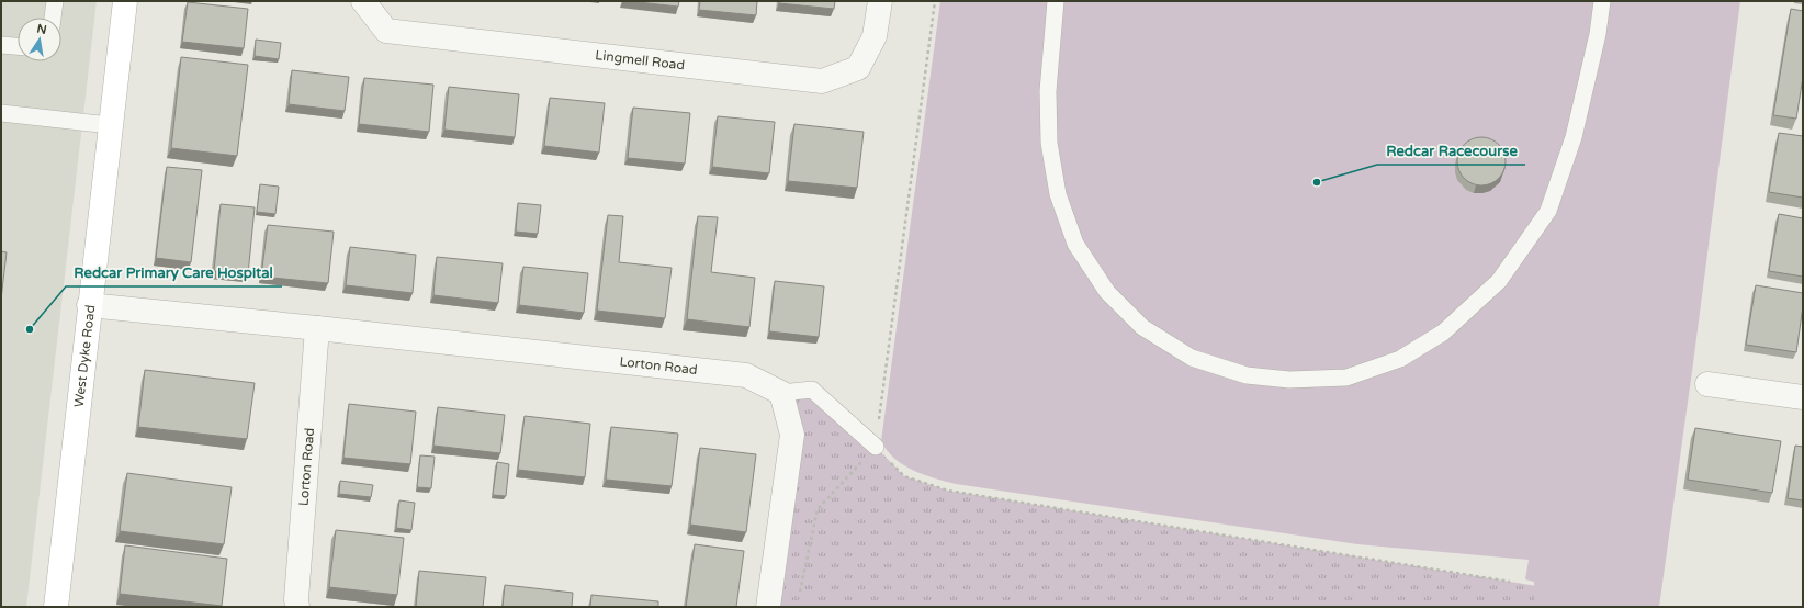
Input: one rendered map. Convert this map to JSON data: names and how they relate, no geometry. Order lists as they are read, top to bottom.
{
  "streets": {
    "street": ["Lingmell Road", "West Dyke Road", "Lorton Road"]
  },
  "crossings": [
    ["West Dyke Road", "Lorton Road"]
  ],
  "places": ["Redcar Racecourse", "Redcar Primary Care Hospital"],
  "north": "top"
}
